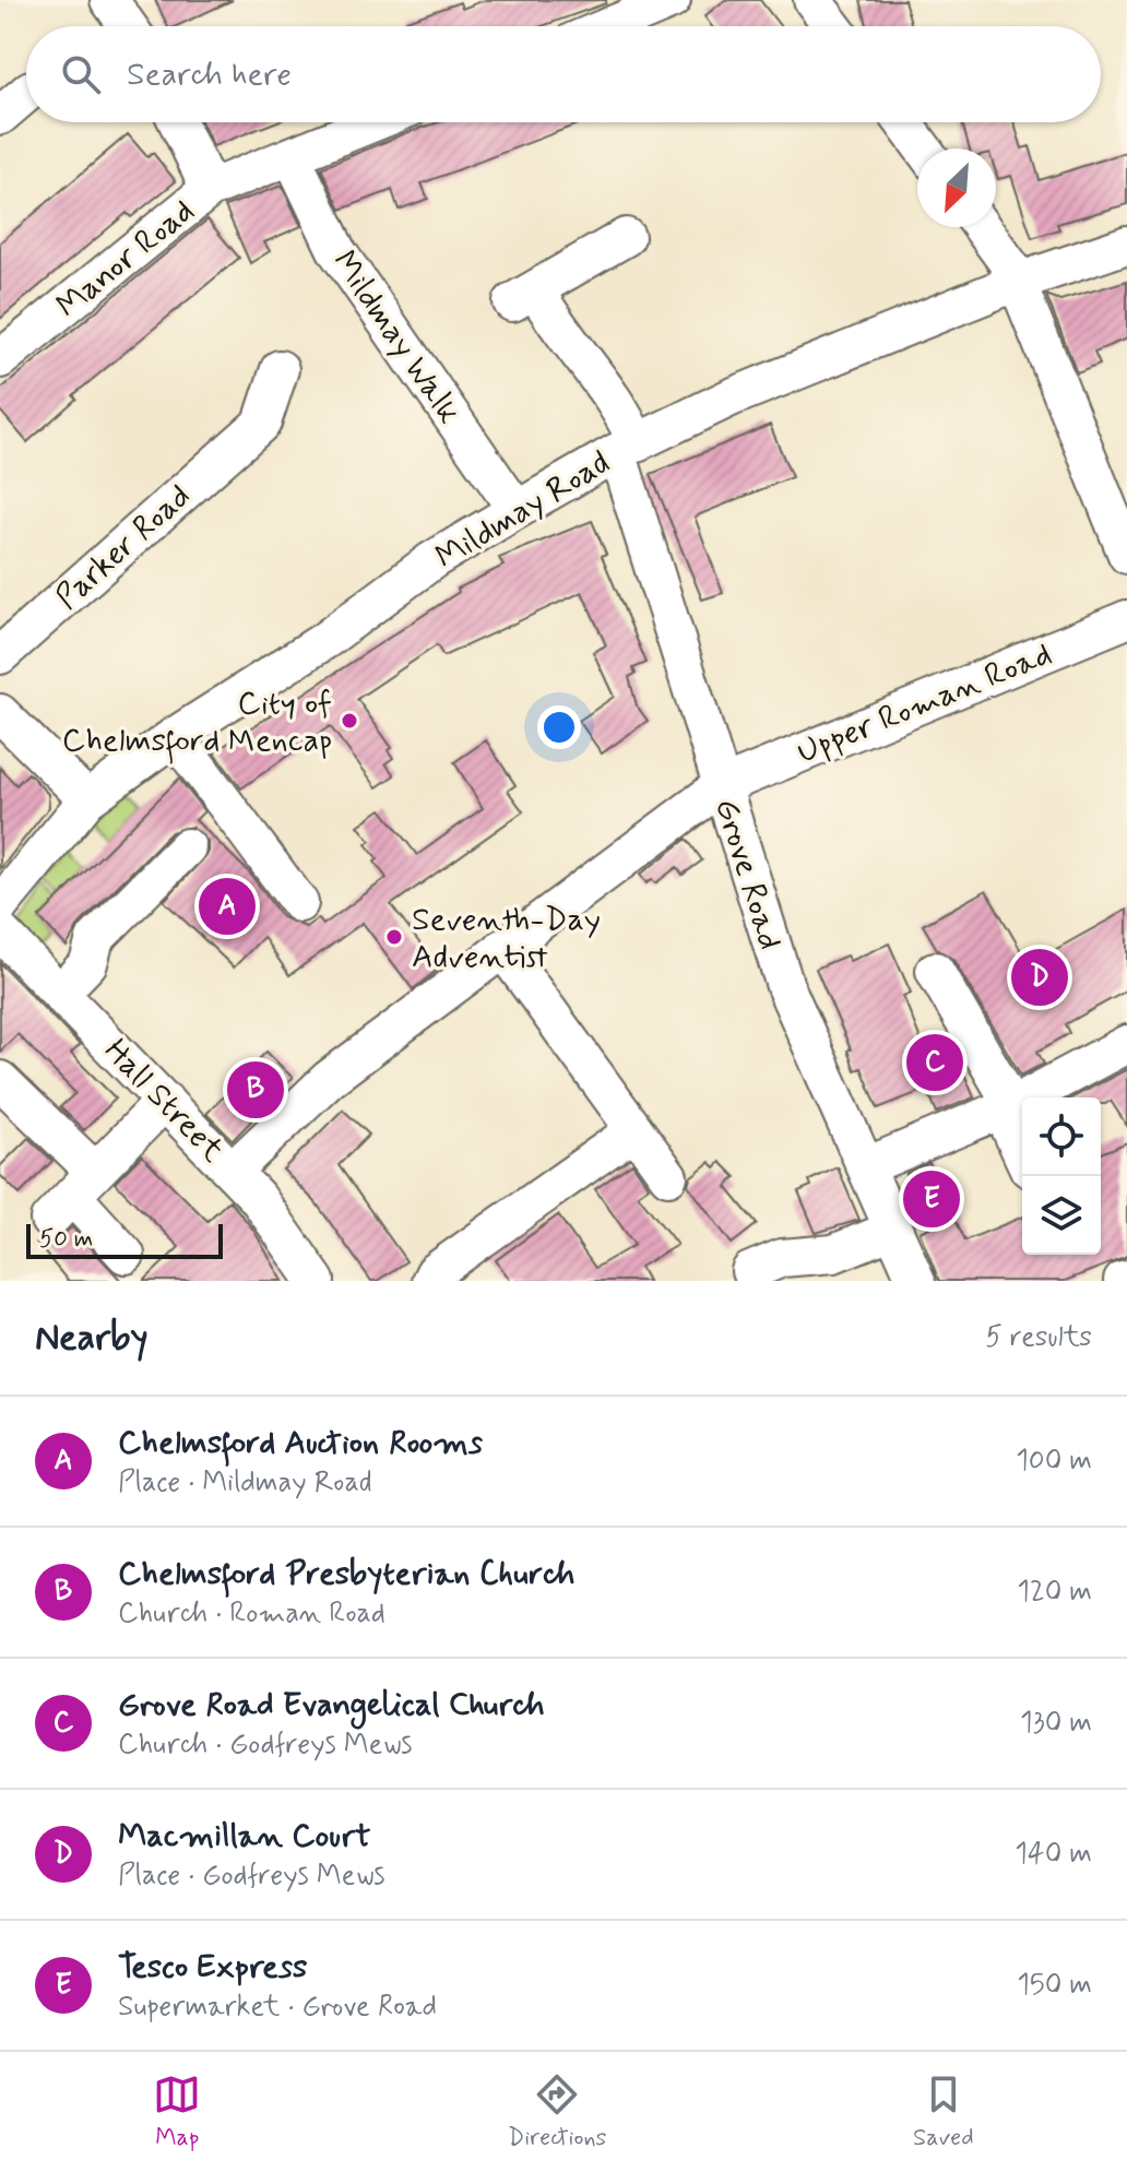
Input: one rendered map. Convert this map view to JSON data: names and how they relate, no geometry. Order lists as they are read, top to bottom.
{
  "streets": {
    "street": [
      "Manor Road",
      "Mildmay Walk",
      "Mildmay Road",
      "Parker Road",
      "Upper Roman Road",
      "Grove Road",
      "Hall Street"
    ]
  },
  "crossings": [
    ["Manor Road", "Mildmay Walk"],
    ["Mildmay Walk", "Mildmay Road"],
    ["Mildmay Road", "Grove Road"],
    ["Upper Roman Road", "Grove Road"],
    ["Upper Roman Road", "Hall Street"]
  ],
  "places": ["City of Chelmsford Mencap", "Seventh-Day Adventist"],
  "scale_bar": "50 m",
  "north": "bottom left",
  "page": {
    "search": "Search here",
    "pins": [
      "A",
      "D",
      "C",
      "B",
      "E"
    ],
    "scale": "50 m",
    "heading": ["Nearby", "5 results"],
    "list": [
      {
        "mark": "A",
        "name": "Chelmsford Auction Rooms",
        "note": "Place · Mildmay Road",
        "value": "100 m"
      },
      {
        "mark": "B",
        "name": "Chelmsford Presbyterian Church",
        "note": "Church · Roman Road",
        "value": "120 m"
      },
      {
        "mark": "C",
        "name": "Grove Road Evangelical Church",
        "note": "Church · Godfreys Mews",
        "value": "130 m"
      },
      {
        "mark": "D",
        "name": "Macmillan Court",
        "note": "Place · Godfreys Mews",
        "value": "140 m"
      },
      {
        "mark": "E",
        "name": "Tesco Express",
        "note": "Supermarket · Grove Road",
        "value": "150 m"
      }
    ],
    "nav": ["Map", "Directions", "Saved"]
  }
}
